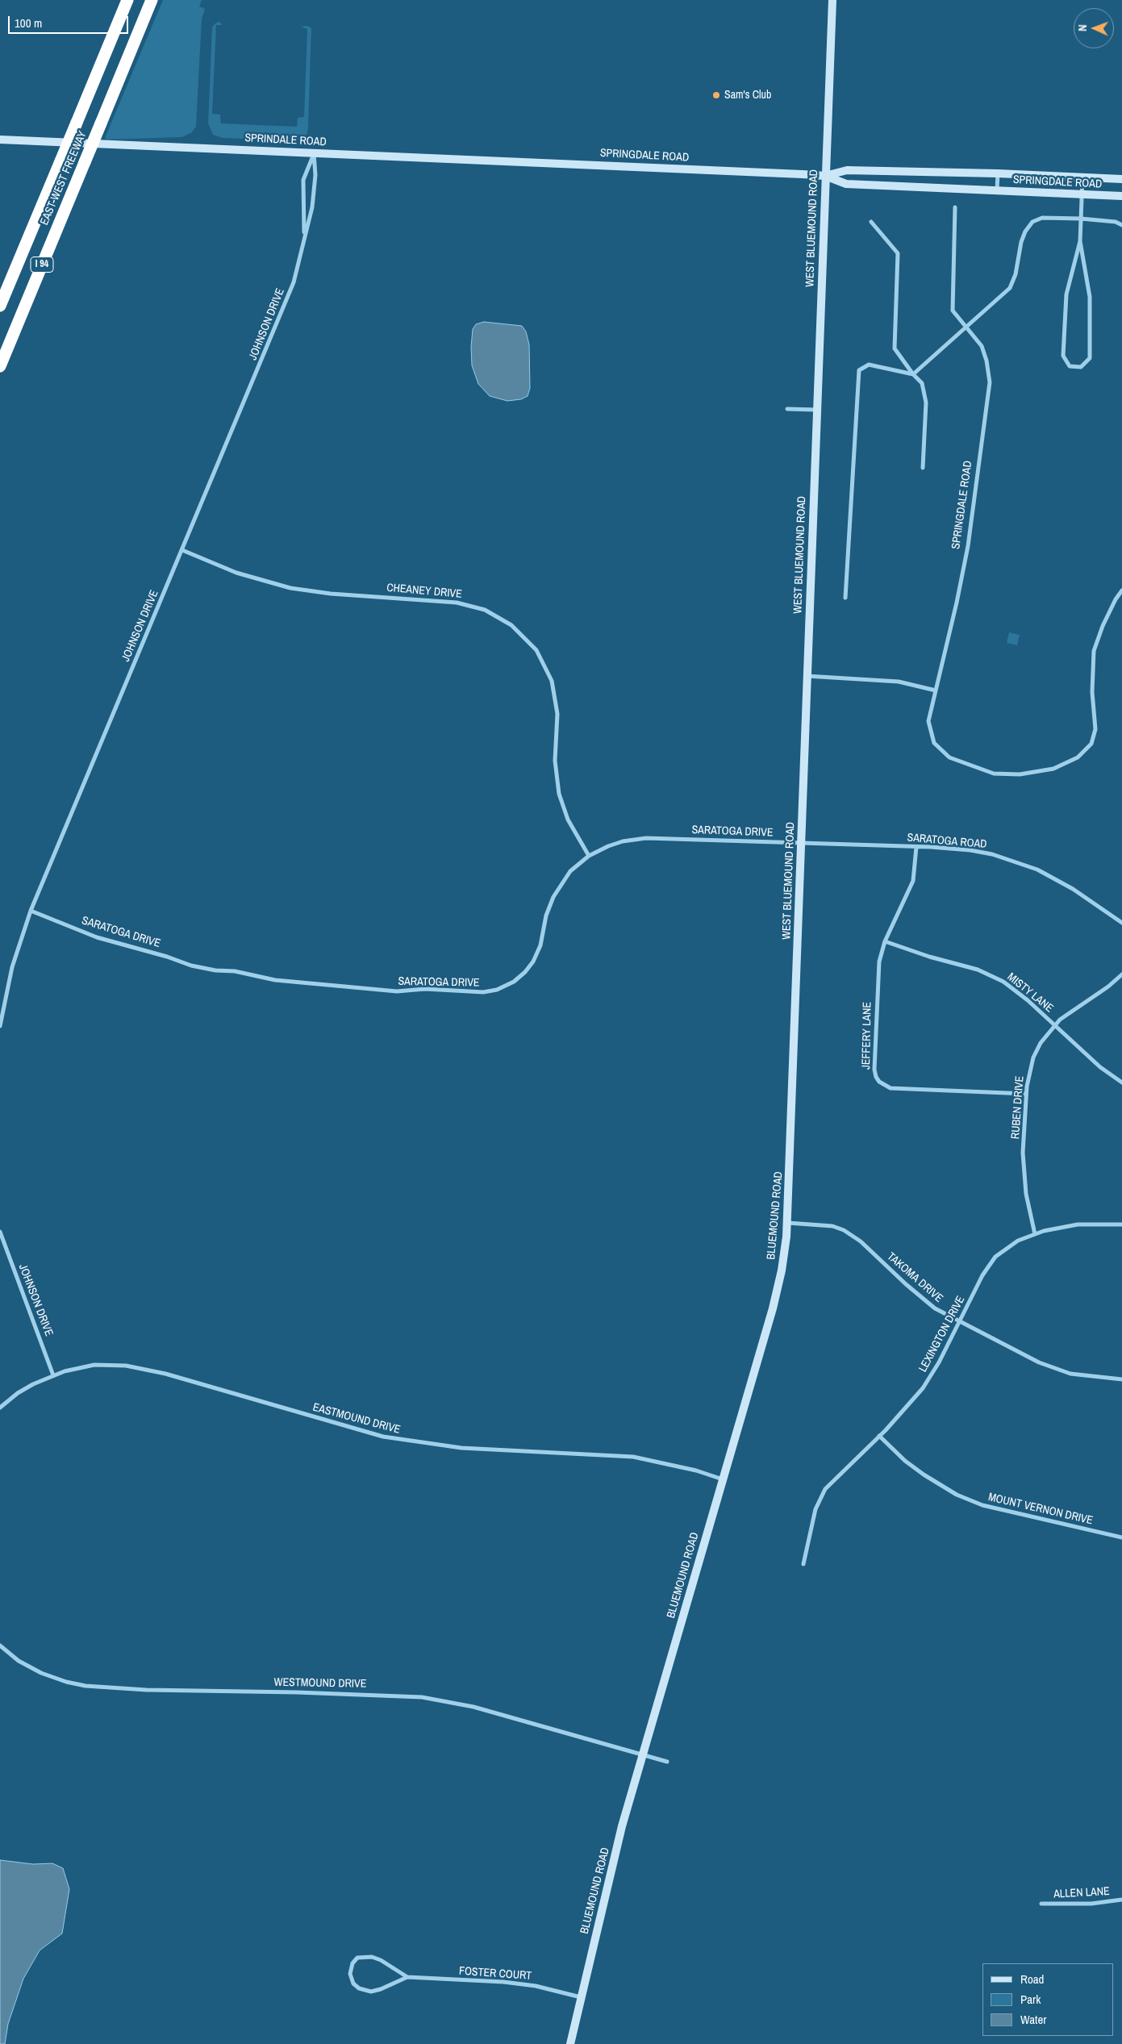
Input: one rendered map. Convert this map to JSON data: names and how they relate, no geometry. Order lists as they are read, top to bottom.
{
  "streets": {
    "highway": ["EAST-WEST FREEWAY", "I 94"],
    "main road": [
      "SPRINDALE ROAD",
      "SPRINGDALE ROAD",
      "WEST BLUEMOUND ROAD",
      "BLUEMOUND ROAD"
    ],
    "street": [
      "JOHNSON DRIVE",
      "CHEANEY DRIVE",
      "SARATOGA DRIVE",
      "SARATOGA ROAD",
      "MISTY LANE",
      "JEFFERY LANE",
      "RUBEN DRIVE",
      "TAKOMA DRIVE",
      "LEXINGTON DRIVE",
      "EASTMOUND DRIVE",
      "MOUNT VERNON DRIVE",
      "WESTMOUND DRIVE",
      "ALLEN LANE",
      "FOSTER COURT"
    ]
  },
  "crossings": [
    ["SPRINDALE ROAD", "SPRINGDALE ROAD"],
    ["SPRINDALE ROAD", "JOHNSON DRIVE"],
    ["SPRINGDALE ROAD", "WEST BLUEMOUND ROAD"],
    ["WEST BLUEMOUND ROAD", "SARATOGA DRIVE"],
    ["WEST BLUEMOUND ROAD", "SARATOGA ROAD"],
    ["WEST BLUEMOUND ROAD", "BLUEMOUND ROAD"],
    ["JOHNSON DRIVE", "CHEANEY DRIVE"],
    ["JOHNSON DRIVE", "SARATOGA DRIVE"],
    ["JOHNSON DRIVE", "EASTMOUND DRIVE"],
    ["CHEANEY DRIVE", "SARATOGA DRIVE"],
    ["SARATOGA DRIVE", "SARATOGA ROAD"],
    ["SARATOGA ROAD", "JEFFERY LANE"],
    ["MISTY LANE", "JEFFERY LANE"],
    ["MISTY LANE", "RUBEN DRIVE"],
    ["JEFFERY LANE", "RUBEN DRIVE"],
    ["RUBEN DRIVE", "LEXINGTON DRIVE"],
    ["BLUEMOUND ROAD", "TAKOMA DRIVE"],
    ["BLUEMOUND ROAD", "EASTMOUND DRIVE"],
    ["BLUEMOUND ROAD", "WESTMOUND DRIVE"],
    ["BLUEMOUND ROAD", "FOSTER COURT"],
    ["TAKOMA DRIVE", "LEXINGTON DRIVE"],
    ["LEXINGTON DRIVE", "MOUNT VERNON DRIVE"]
  ],
  "places": ["Sam's Club"],
  "legend": ["Road", "Park", "Water"],
  "scale_bar": "100 m",
  "north": "left"
}
